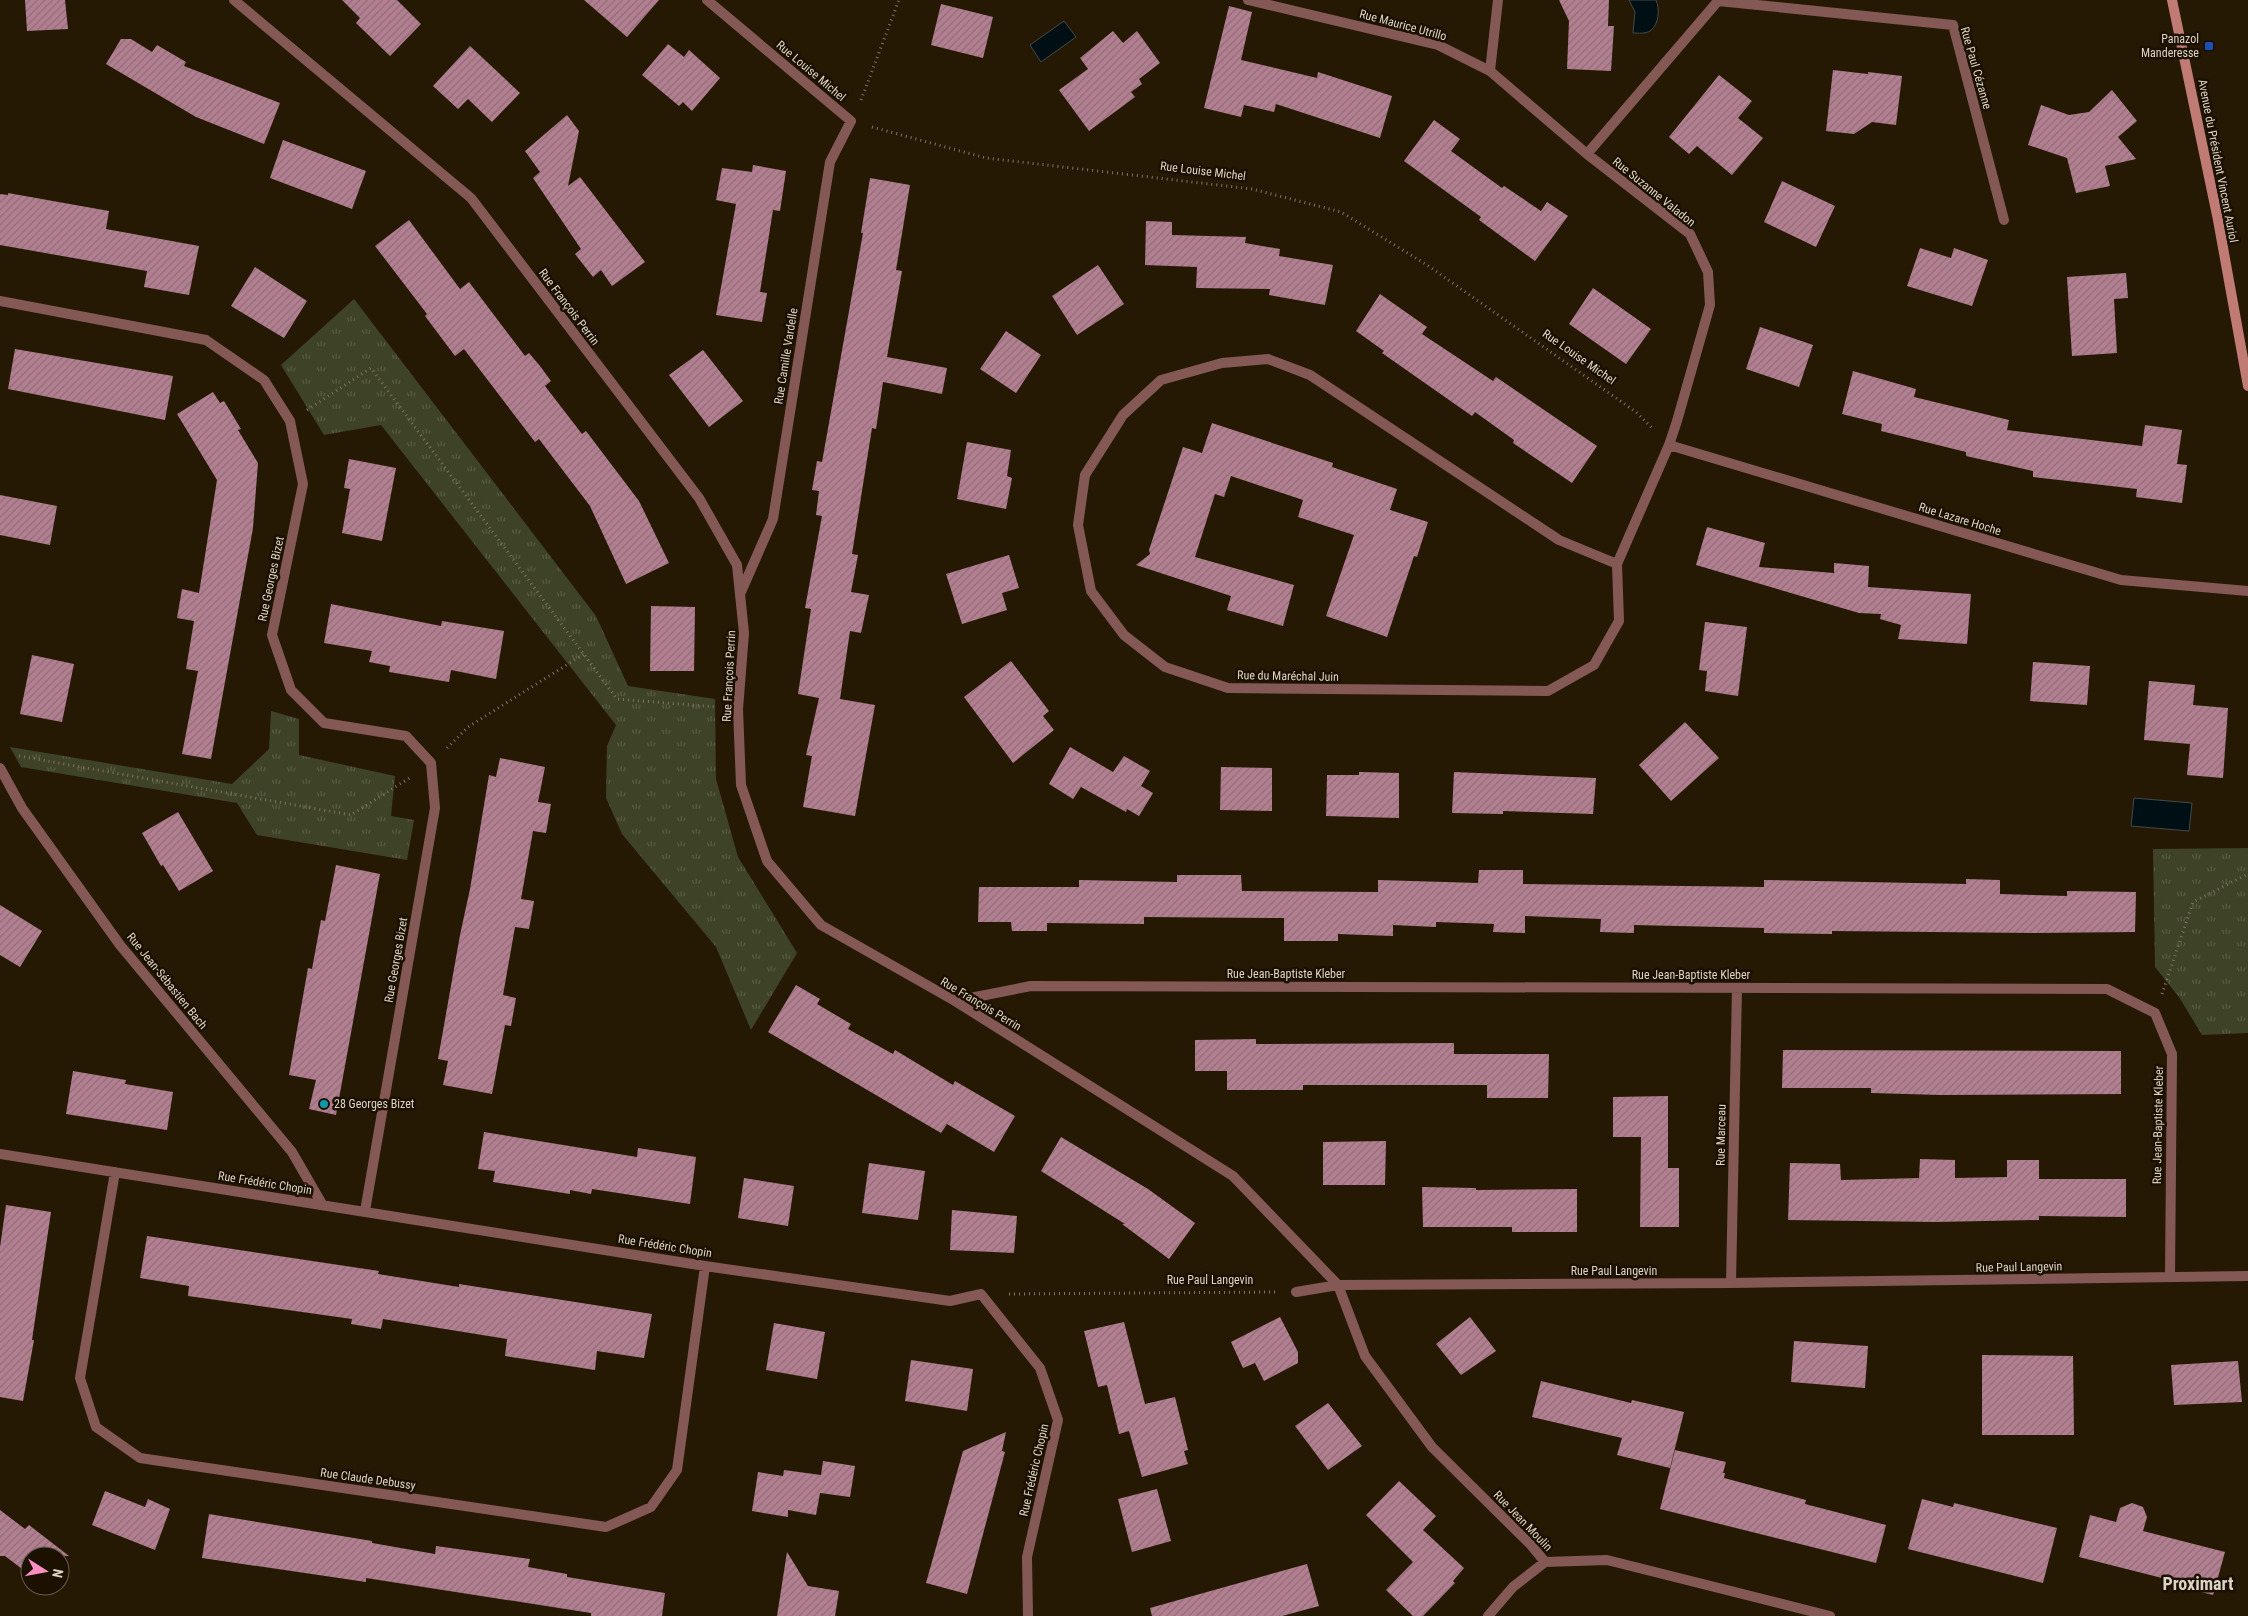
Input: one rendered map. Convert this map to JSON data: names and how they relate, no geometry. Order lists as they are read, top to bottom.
{
  "streets": {
    "street": [
      "Rue Maurice Utrillo",
      "Rue Paul Cézanne",
      "Rue Louise Michel",
      "Avenue du Président Vincent Auriol",
      "Rue Suzanne Valadon",
      "Rue François Perrin",
      "Rue Camille Vardelle",
      "Rue Lazare Hoche",
      "Rue Georges Bizet",
      "Rue du Maréchal Juin",
      "Rue Jean-Baptiste Kleber",
      "Rue Jean-Sébastien Bach",
      "Rue Marceau",
      "Rue Frédéric Chopin",
      "Rue Paul Langevin",
      "Rue Claude Debussy",
      "Rue Jean Moulin"
    ]
  },
  "crossings": [
    ["Rue Maurice Utrillo", "Rue Suzanne Valadon"],
    ["Rue Paul Cézanne", "Rue Suzanne Valadon"],
    ["Rue Louise Michel", "Rue Suzanne Valadon"],
    ["Rue Louise Michel", "Rue Camille Vardelle"],
    ["Rue Louise Michel", "Rue Lazare Hoche"],
    ["Rue Louise Michel", "Rue du Maréchal Juin"],
    ["Rue Suzanne Valadon", "Rue Lazare Hoche"],
    ["Rue Suzanne Valadon", "Rue du Maréchal Juin"],
    ["Rue François Perrin", "Rue Camille Vardelle"],
    ["Rue François Perrin", "Rue Jean-Baptiste Kleber"],
    ["Rue François Perrin", "Rue Paul Langevin"],
    ["Rue François Perrin", "Rue Jean Moulin"],
    ["Rue Lazare Hoche", "Rue du Maréchal Juin"],
    ["Rue Georges Bizet", "Rue Frédéric Chopin"],
    ["Rue Jean-Baptiste Kleber", "Rue Marceau"],
    ["Rue Jean-Baptiste Kleber", "Rue Paul Langevin"],
    ["Rue Jean-Sébastien Bach", "Rue Frédéric Chopin"],
    ["Rue Marceau", "Rue Paul Langevin"],
    ["Rue Frédéric Chopin", "Rue Paul Langevin"],
    ["Rue Frédéric Chopin", "Rue Claude Debussy"],
    ["Rue Paul Langevin", "Rue Jean Moulin"]
  ],
  "districts": ["Proximart"],
  "places": {
    "transit": ["Panazol Manderesse"],
    "other": ["28 Georges Bizet"]
  },
  "north": "right"
}
